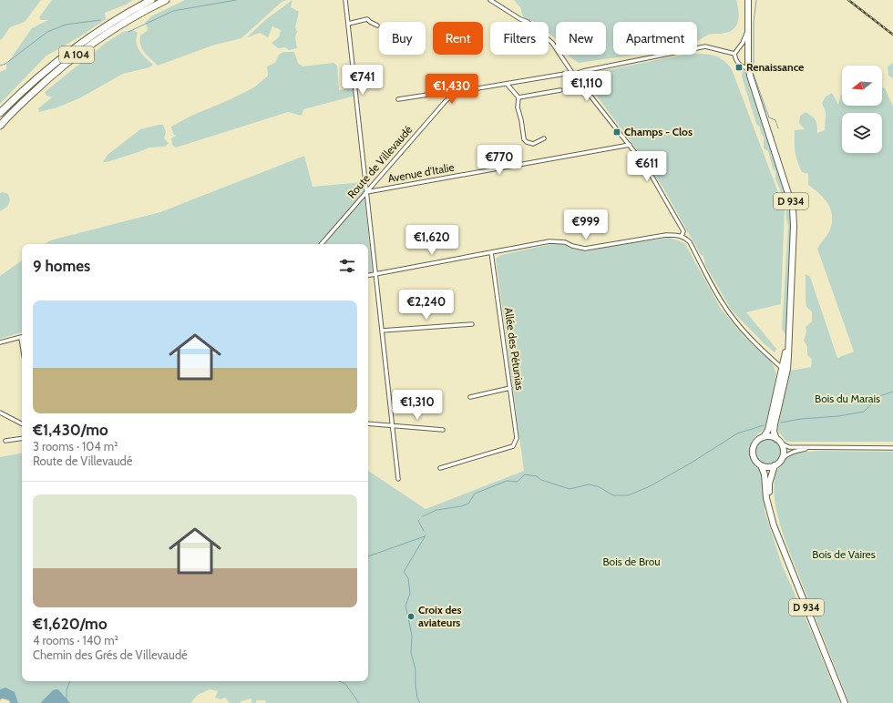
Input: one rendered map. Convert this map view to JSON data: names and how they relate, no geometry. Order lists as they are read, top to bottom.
{
  "streets": {
    "highway": ["A 104"],
    "main road": ["D 934"],
    "street": ["Route de Villevaudé", "Avenue d'Italie", "Allée des Pétunias"]
  },
  "crossings": [
    ["Route de Villevaudé", "Avenue d'Italie"]
  ],
  "parks": ["Bois du Marais", "Bois de Vaires", "Bois de Brou"],
  "places": {
    "transit": ["Renaissance", "Champs - Clos"],
    "other": ["Croix des aviateurs"]
  },
  "north": "left",
  "page": {
    "chip": [
      "Buy",
      "Rent",
      "Filters",
      "New",
      "Apartment"
    ],
    "price": [
      "€741",
      "€1,110",
      "€1,430",
      "€770",
      "€611",
      "€999",
      "€1,620",
      "€2,240",
      "€1,310"
    ],
    "heading": "9 homes",
    "list": [
      {
        "name": "€1,430/mo",
        "note": "3 rooms · 104 m² · Route de Villevaudé"
      },
      {
        "name": "€1,620/mo",
        "note": "4 rooms · 140 m² · Chemin des Grés de Villevaudé"
      }
    ]
  }
}
